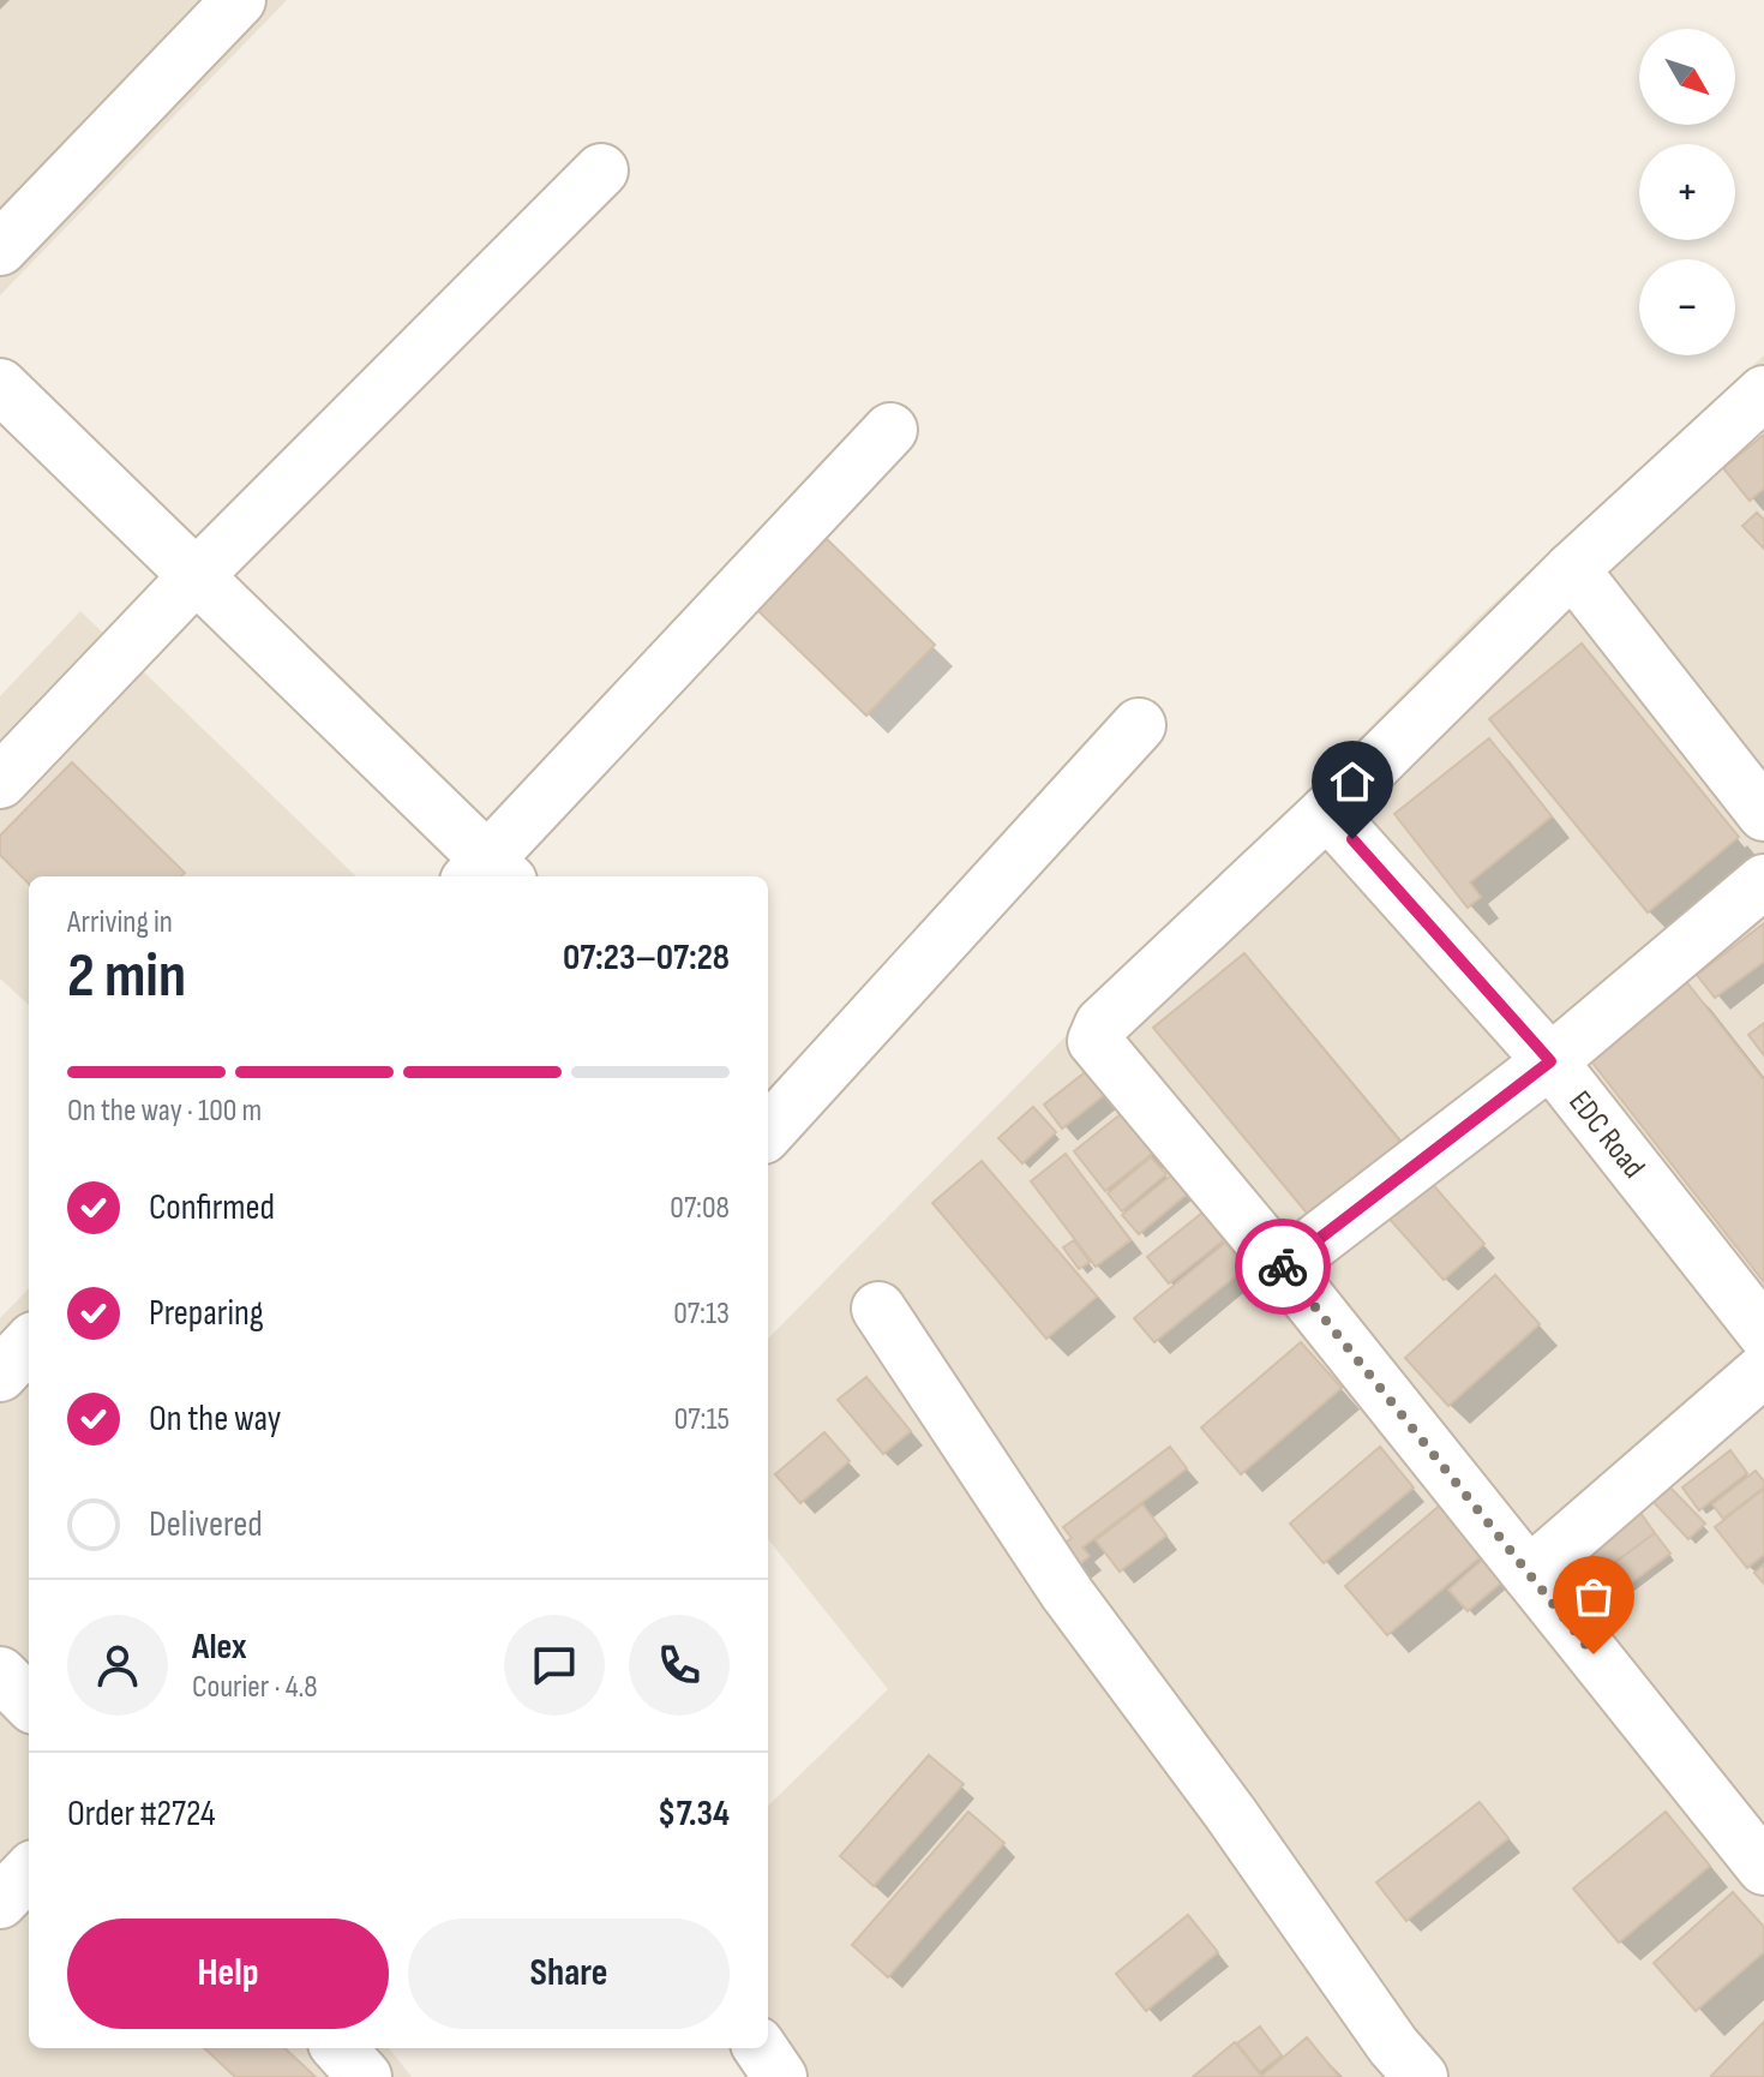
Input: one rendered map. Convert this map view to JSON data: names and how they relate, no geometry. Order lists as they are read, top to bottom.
{
  "streets": {
    "street": ["EDC Road"]
  },
  "north": "bottom right",
  "page": {
    "map_buttons": ["+", "−"],
    "heading": ["2 min", "Arriving in", "07:23–07:28"],
    "panel": [
      "Alex",
      "Courier · 4.8",
      "Order #2724",
      "$7.34"
    ],
    "bar": "On the way · 100 m",
    "list": [
      ["Confirmed", "07:08"],
      ["Preparing", "07:13"],
      ["On the way", "07:15"],
      "Delivered"
    ],
    "buttons": ["Help", "Share"]
  }
}
